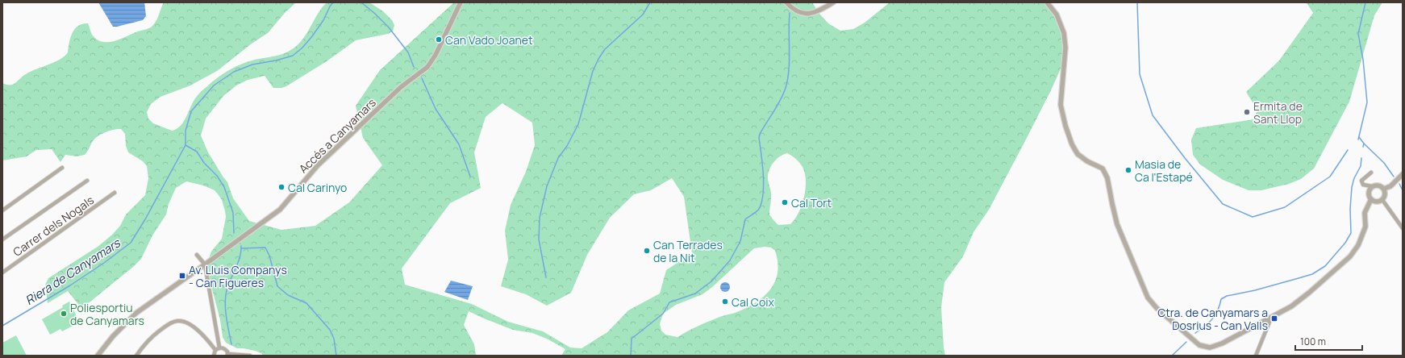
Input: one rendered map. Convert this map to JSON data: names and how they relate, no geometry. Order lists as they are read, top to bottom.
{
  "streets": {
    "street": ["Accés a Canyamars", "Carrer dels Nogals"]
  },
  "water": ["Riera de Canyamars"],
  "places": {
    "other": [
      "Can Vado Joanet",
      "Ermita de Sant Llop",
      "Masia de Ca l'Estapé",
      "Cal Carinyo",
      "Cal Tort",
      "Can Terrades de la Nit",
      "Cal Coix",
      "Poliesportiu de Canyamars"
    ],
    "transit": ["Av. Lluis Companys - Can Figueres", "Ctra. de Canyamars a Dosrius - Can Valls"]
  },
  "scale_bar": "100 m"
}
